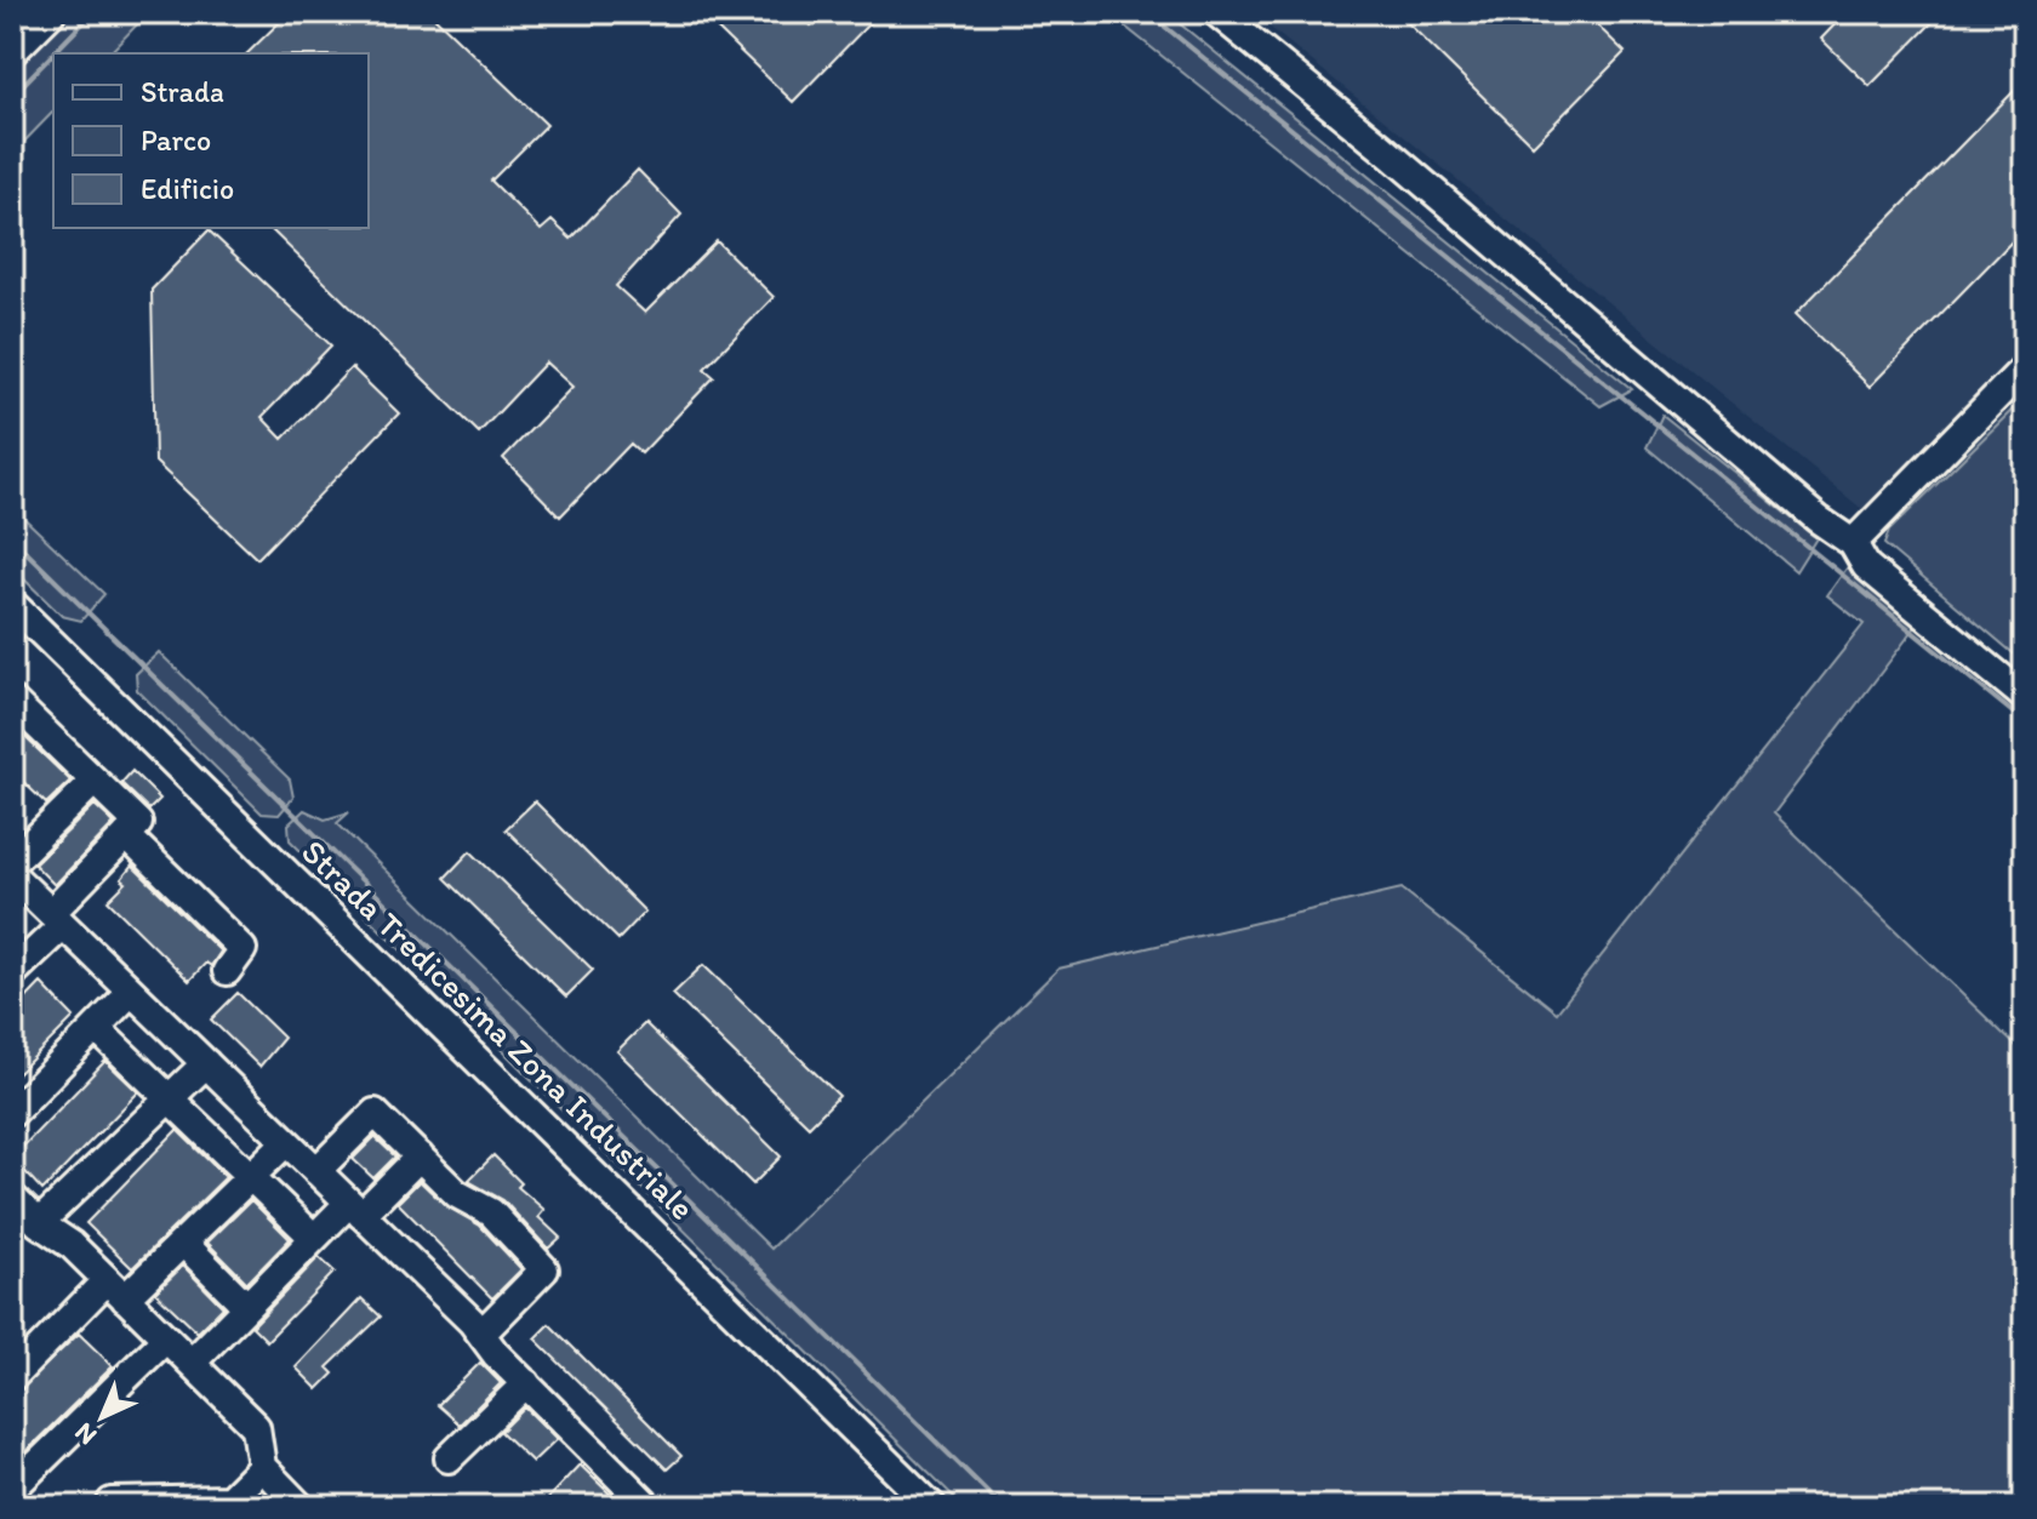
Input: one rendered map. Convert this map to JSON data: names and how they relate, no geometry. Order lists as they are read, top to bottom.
{
  "streets": {
    "street": ["Strada Tredicesima Zona Industriale"]
  },
  "legend": ["Strada", "Parco", "Edificio"],
  "north": "bottom left"
}
